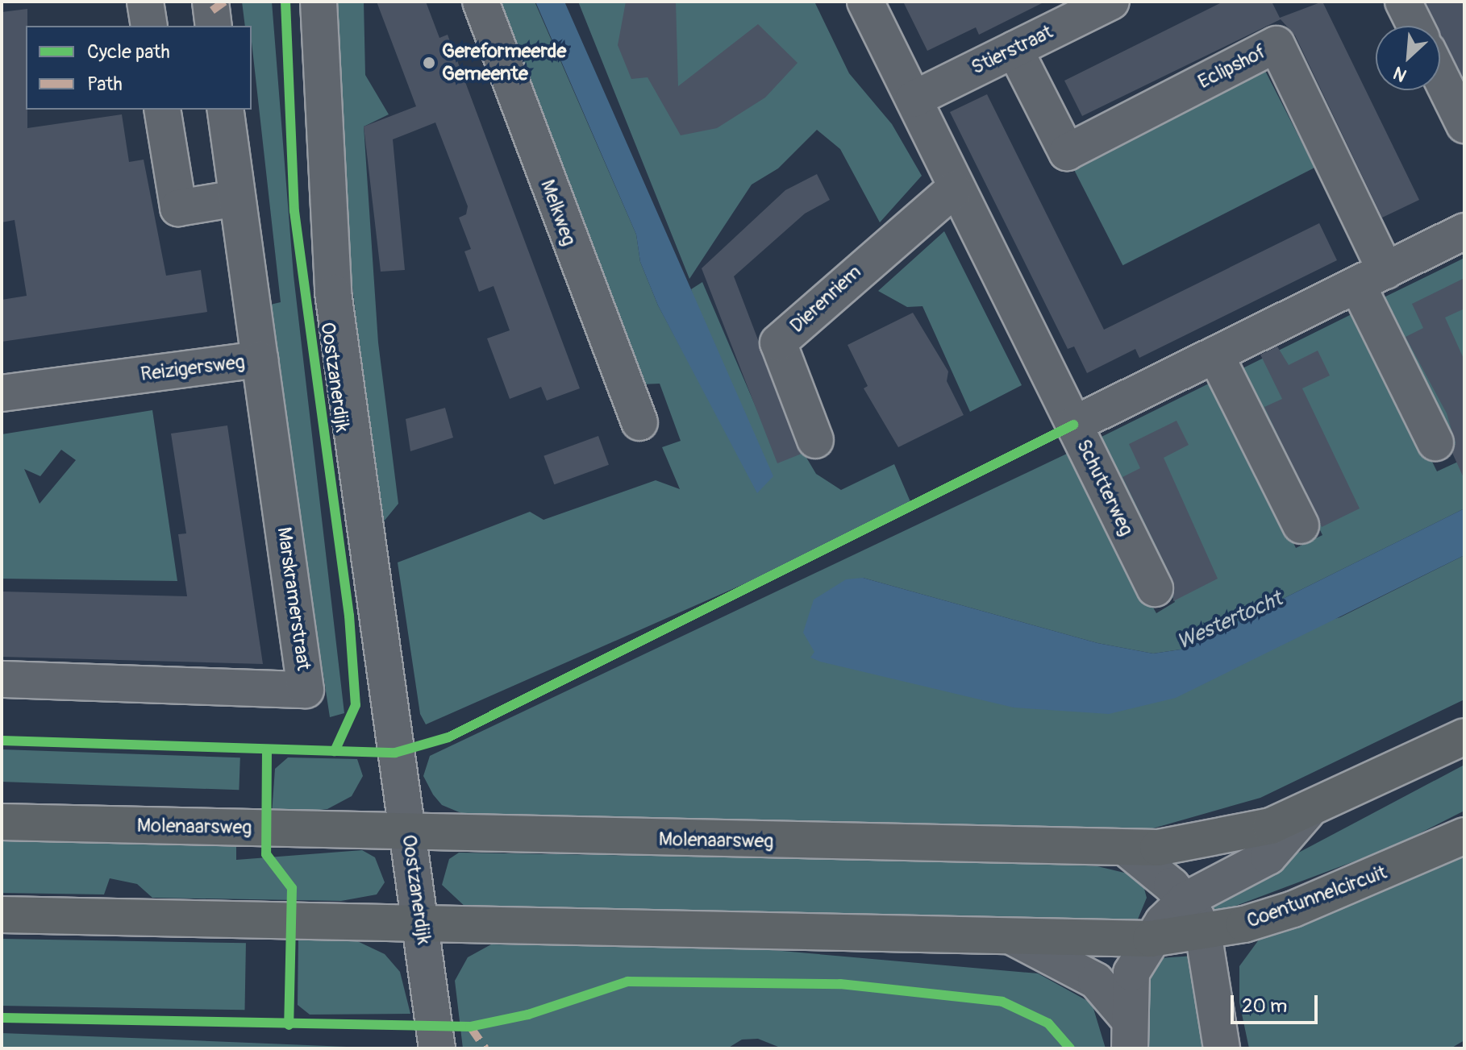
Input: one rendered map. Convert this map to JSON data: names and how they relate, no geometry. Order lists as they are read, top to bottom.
{
  "streets": {
    "main road": ["Molenaarsweg", "Coentunnelcircuit"],
    "street": [
      "Stierstraat",
      "Eclipshof",
      "Melkweg",
      "Dierenriem",
      "Reizigersweg",
      "Oostzanerdijk",
      "Schutterweg",
      "Marskramerstraat"
    ]
  },
  "crossings": [
    ["Stierstraat", "Eclipshof"],
    ["Eclipshof", "Schutterweg"],
    ["Reizigersweg", "Marskramerstraat"],
    ["Oostzanerdijk", "Molenaarsweg"]
  ],
  "water": ["Westertocht"],
  "places": ["Gereformeerde Gemeente"],
  "legend": ["Cycle path", "Path"],
  "scale_bar": "20 m",
  "north": "bottom left"
}
